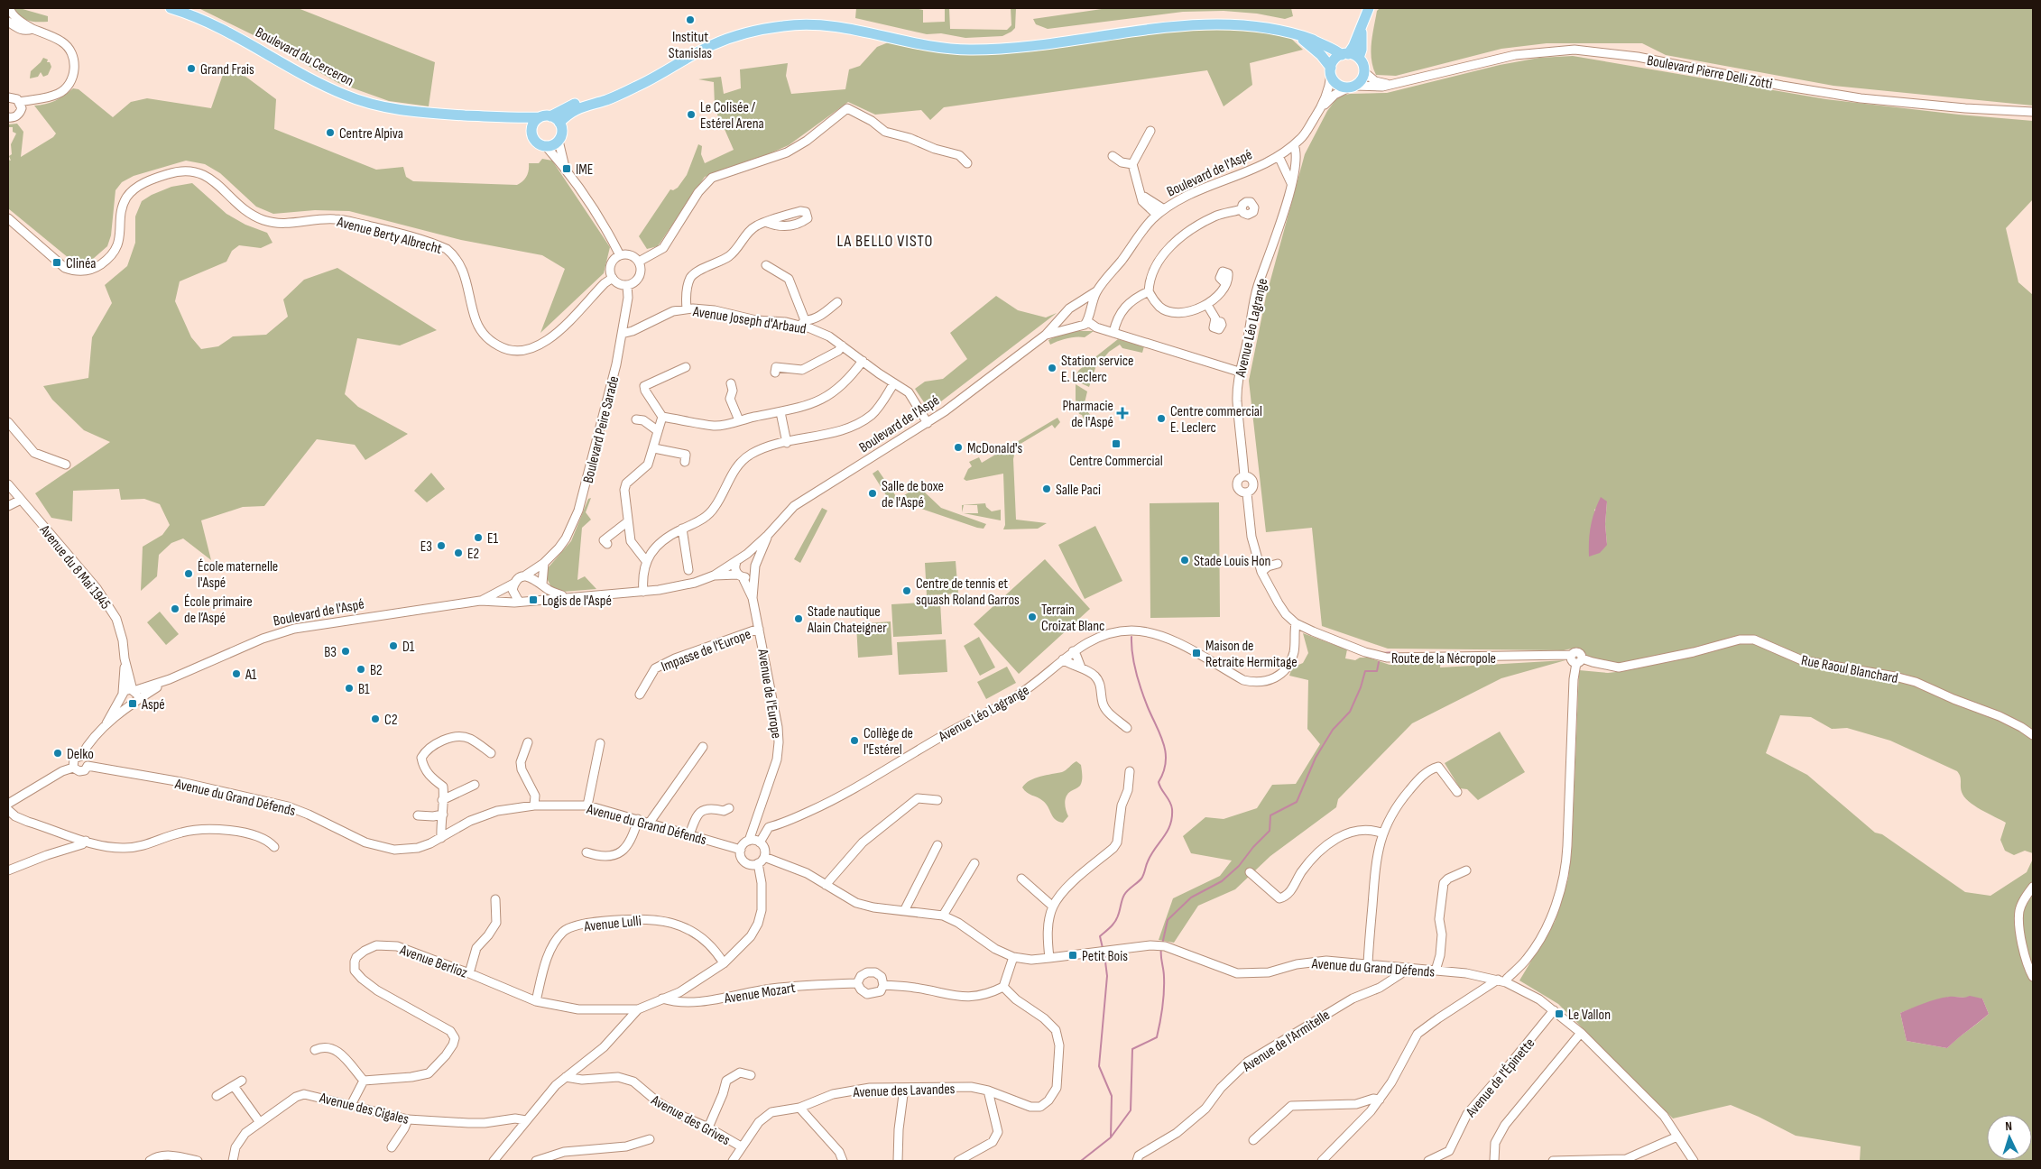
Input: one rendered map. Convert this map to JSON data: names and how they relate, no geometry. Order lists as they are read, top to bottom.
{
  "streets": {
    "main road": ["Boulevard du Cerceron"],
    "street": [
      "Boulevard Pierre Delli Zotti",
      "Boulevard de l'Aspé",
      "Avenue Berty Albrecht",
      "Avenue Joseph d'Arbaud",
      "Avenue Léo Lagrange",
      "Boulevard Peire Sarade",
      "Avenue du 8 Mai 1945",
      "Impasse de l'Europe",
      "Route de la Nécropole",
      "Rue Raoul Blanchard",
      "Avenue de l'Europe",
      "Avenue du Grand Défends",
      "Avenue Lulli",
      "Avenue Berlioz",
      "Avenue Mozart",
      "Avenue de l'Armitelle",
      "Avenue de l'Épinette",
      "Avenue des Lavandes",
      "Avenue des Cigales",
      "Avenue des Grives"
    ]
  },
  "crossings": [
    ["Boulevard Pierre Delli Zotti", "Boulevard de l'Aspé"],
    ["Boulevard de l'Aspé", "Avenue Joseph d'Arbaud"],
    ["Boulevard de l'Aspé", "Avenue Léo Lagrange"],
    ["Boulevard de l'Aspé", "Boulevard Peire Sarade"],
    ["Boulevard de l'Aspé", "Avenue du 8 Mai 1945"],
    ["Boulevard de l'Aspé", "Avenue de l'Europe"],
    ["Boulevard de l'Aspé", "Avenue du Grand Défends"],
    ["Avenue Berty Albrecht", "Boulevard Peire Sarade"],
    ["Avenue Joseph d'Arbaud", "Boulevard Peire Sarade"],
    ["Avenue Léo Lagrange", "Route de la Nécropole"],
    ["Impasse de l'Europe", "Avenue de l'Europe"],
    ["Route de la Nécropole", "Rue Raoul Blanchard"],
    ["Avenue de l'Europe", "Avenue du Grand Défends"],
    ["Avenue du Grand Défends", "Avenue de l'Armitelle"],
    ["Avenue du Grand Défends", "Avenue de l'Épinette"],
    ["Avenue Lulli", "Avenue Berlioz"],
    ["Avenue des Lavandes", "Avenue des Grives"]
  ],
  "districts": ["LA BELLO VISTO"],
  "places": {
    "other": [
      "Institut Stanislas",
      "Grand Frais",
      "Le Colisée / Estérel Arena",
      "Centre Alpiva",
      "Station service E. Leclerc",
      "Centre commercial E. Leclerc",
      "McDonald's",
      "Salle Paci",
      "Salle de boxe de l'Aspé",
      "E1",
      "E3",
      "E2",
      "Stade Louis Hon",
      "École maternelle l'Aspé",
      "Centre de tennis et squash Roland Garros",
      "École primaire de l’Aspé",
      "Terrain Croizat Blanc",
      "Stade nautique Alain Chateigner",
      "D1",
      "B3",
      "B2",
      "A1",
      "B1",
      "C2",
      "Collège de l'Estérel",
      "Delko"
    ],
    "transit": [
      "IME",
      "Clinéa",
      "Centre Commercial",
      "Logis de l'Aspé",
      "Maison de Retraite Hermitage",
      "Aspé",
      "Petit Bois",
      "Le Vallon"
    ],
    "health": ["Pharmacie de l'Aspé"]
  },
  "north": "top"
}
